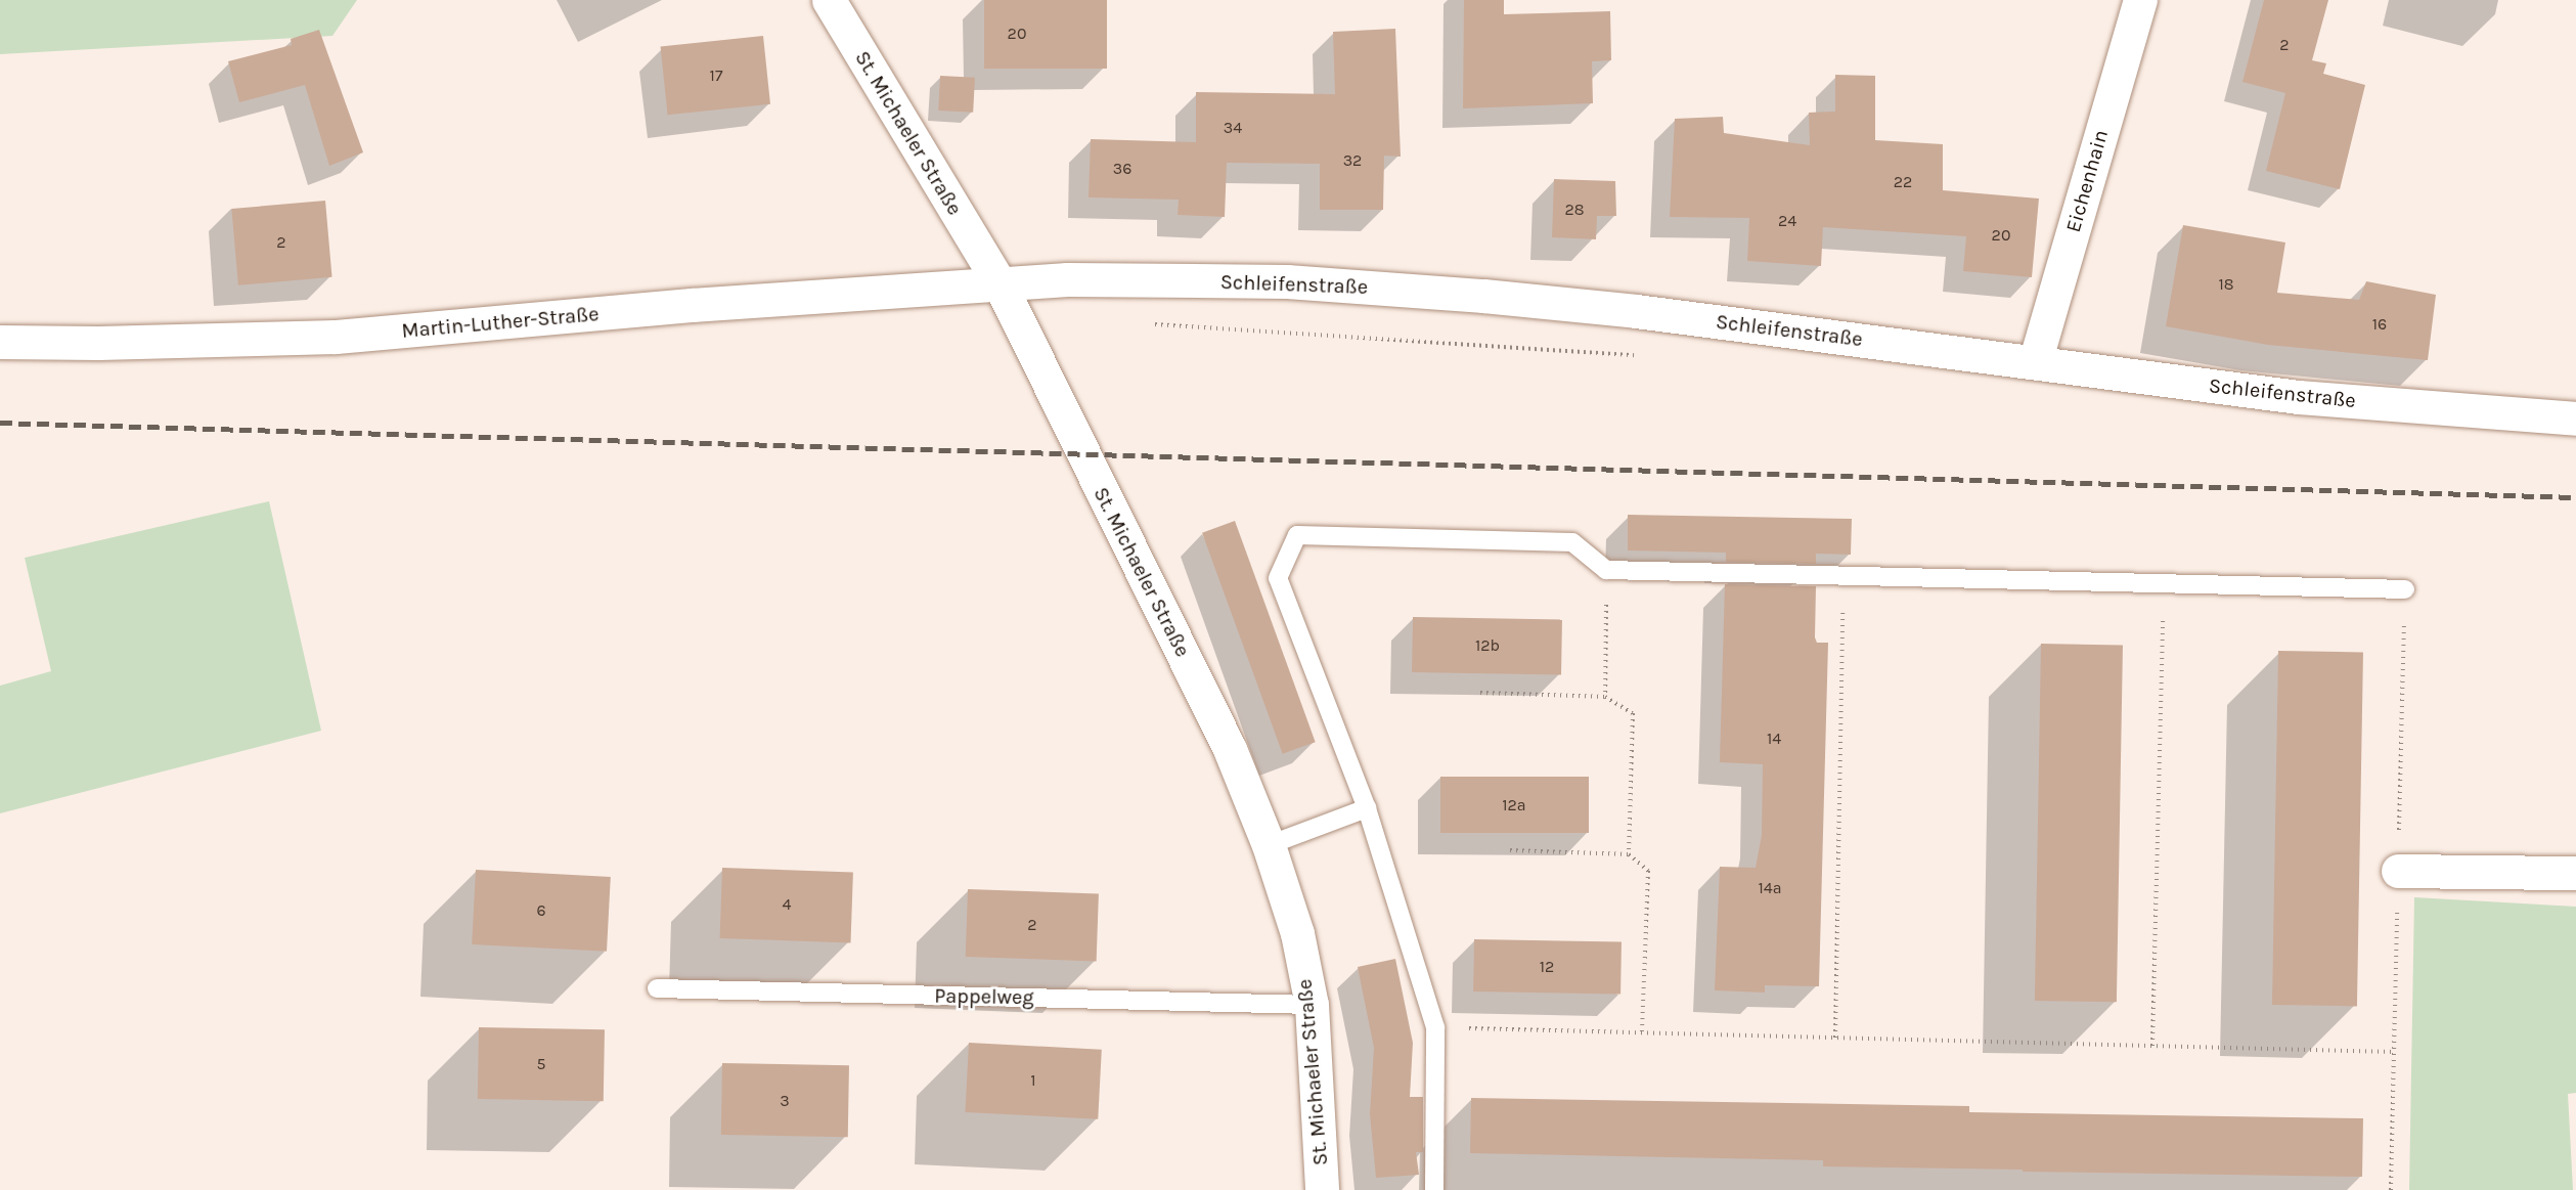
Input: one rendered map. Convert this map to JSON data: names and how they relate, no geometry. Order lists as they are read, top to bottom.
{
  "streets": {
    "street": [
      "St. Michaeler Straße",
      "Eichenhain",
      "Schleifenstraße",
      "Martin-Luther-Straße"
    ],
    "lane": ["Pappelweg"]
  },
  "crossings": [
    ["St. Michaeler Straße", "Schleifenstraße"],
    ["St. Michaeler Straße", "Martin-Luther-Straße"],
    ["St. Michaeler Straße", "Pappelweg"],
    ["Eichenhain", "Schleifenstraße"],
    ["Schleifenstraße", "Martin-Luther-Straße"]
  ],
  "house_numbers": [
    "20",
    "2",
    "17",
    "34",
    "32",
    "36",
    "22",
    "28",
    "24",
    "20",
    "2",
    "18",
    "16",
    "12b",
    "14",
    "12a",
    "14a",
    "4",
    "6",
    "2",
    "12",
    "5",
    "1",
    "3"
  ]
}
